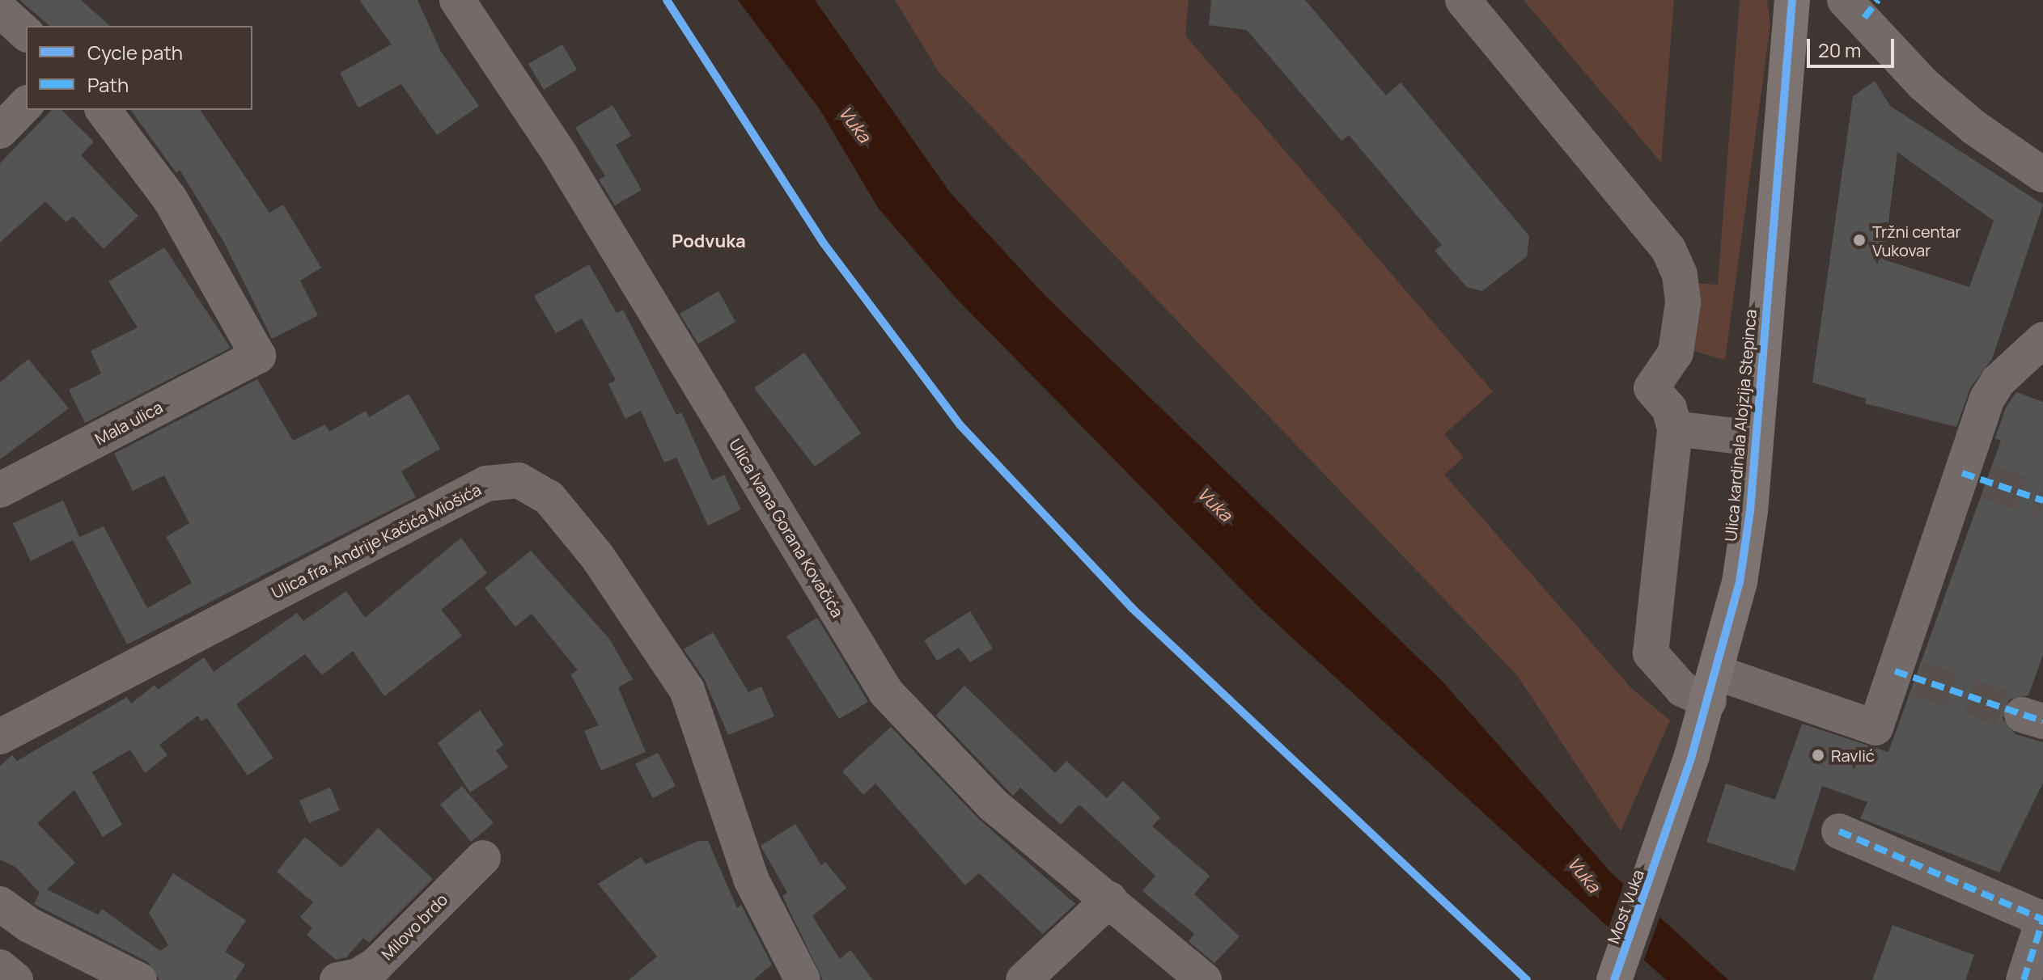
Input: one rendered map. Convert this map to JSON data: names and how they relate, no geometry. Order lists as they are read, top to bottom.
{
  "streets": {
    "main road": ["Ulica kardinala Alojzija Stepinca", "Most Vuka"],
    "street": [
      "Mala ulica",
      "Ulica Ivana Gorana Kovačića",
      "Ulica fra. Andrije Kačića Miošića",
      "Milovo brdo"
    ]
  },
  "crossings": [
    ["Ulica kardinala Alojzija Stepinca", "Most Vuka"]
  ],
  "districts": ["Podvuka"],
  "water": ["Vuka"],
  "places": ["Tržni centar Vukovar", "Ravlić"],
  "legend": ["Cycle path", "Path"],
  "scale_bar": "20 m"
}
